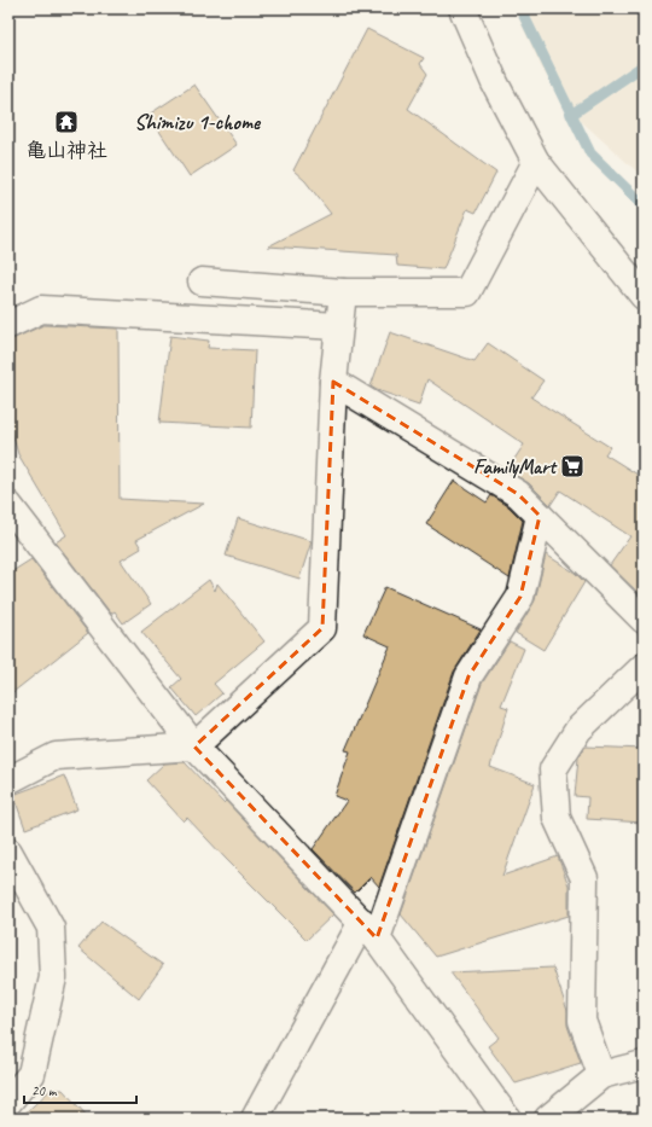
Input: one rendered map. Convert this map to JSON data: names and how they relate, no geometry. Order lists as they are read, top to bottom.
{
  "districts": ["Shimizu 1-chome"],
  "places": {
    "temple": ["亀山神社"],
    "supermarket": ["FamilyMart"]
  },
  "scale_bar": "20 m"
}
